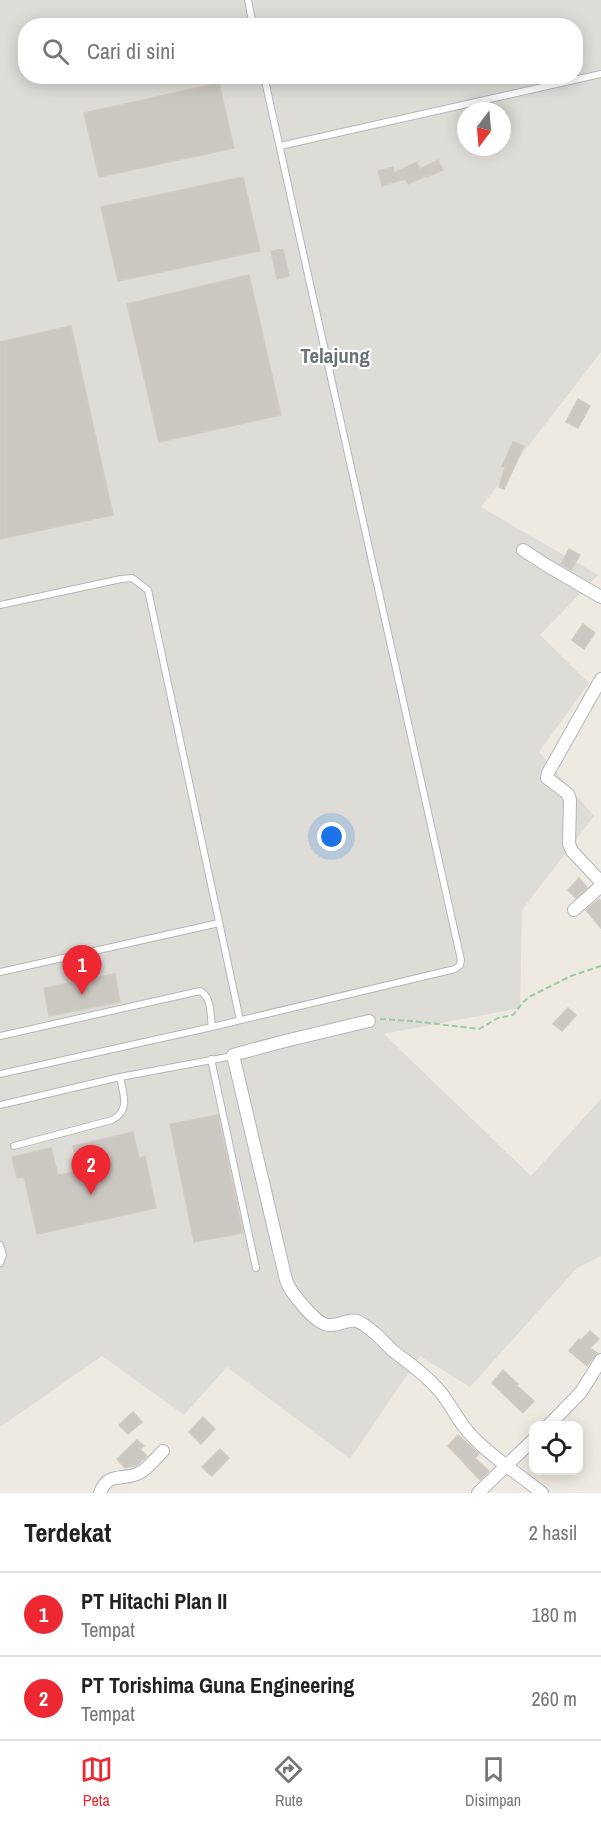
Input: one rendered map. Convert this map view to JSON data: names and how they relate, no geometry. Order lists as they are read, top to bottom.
{
  "districts": ["Telajung"],
  "north": "bottom",
  "page": {
    "search": "Cari di sini",
    "pins": ["1", "2"],
    "heading": ["Terdekat", "2 hasil"],
    "list": [
      {
        "mark": "1",
        "name": "PT Hitachi Plan II",
        "note": "Tempat",
        "value": "180 m"
      },
      {
        "mark": "2",
        "name": "PT Torishima Guna Engineering",
        "note": "Tempat",
        "value": "260 m"
      }
    ],
    "nav": ["Peta", "Rute", "Disimpan"]
  }
}
